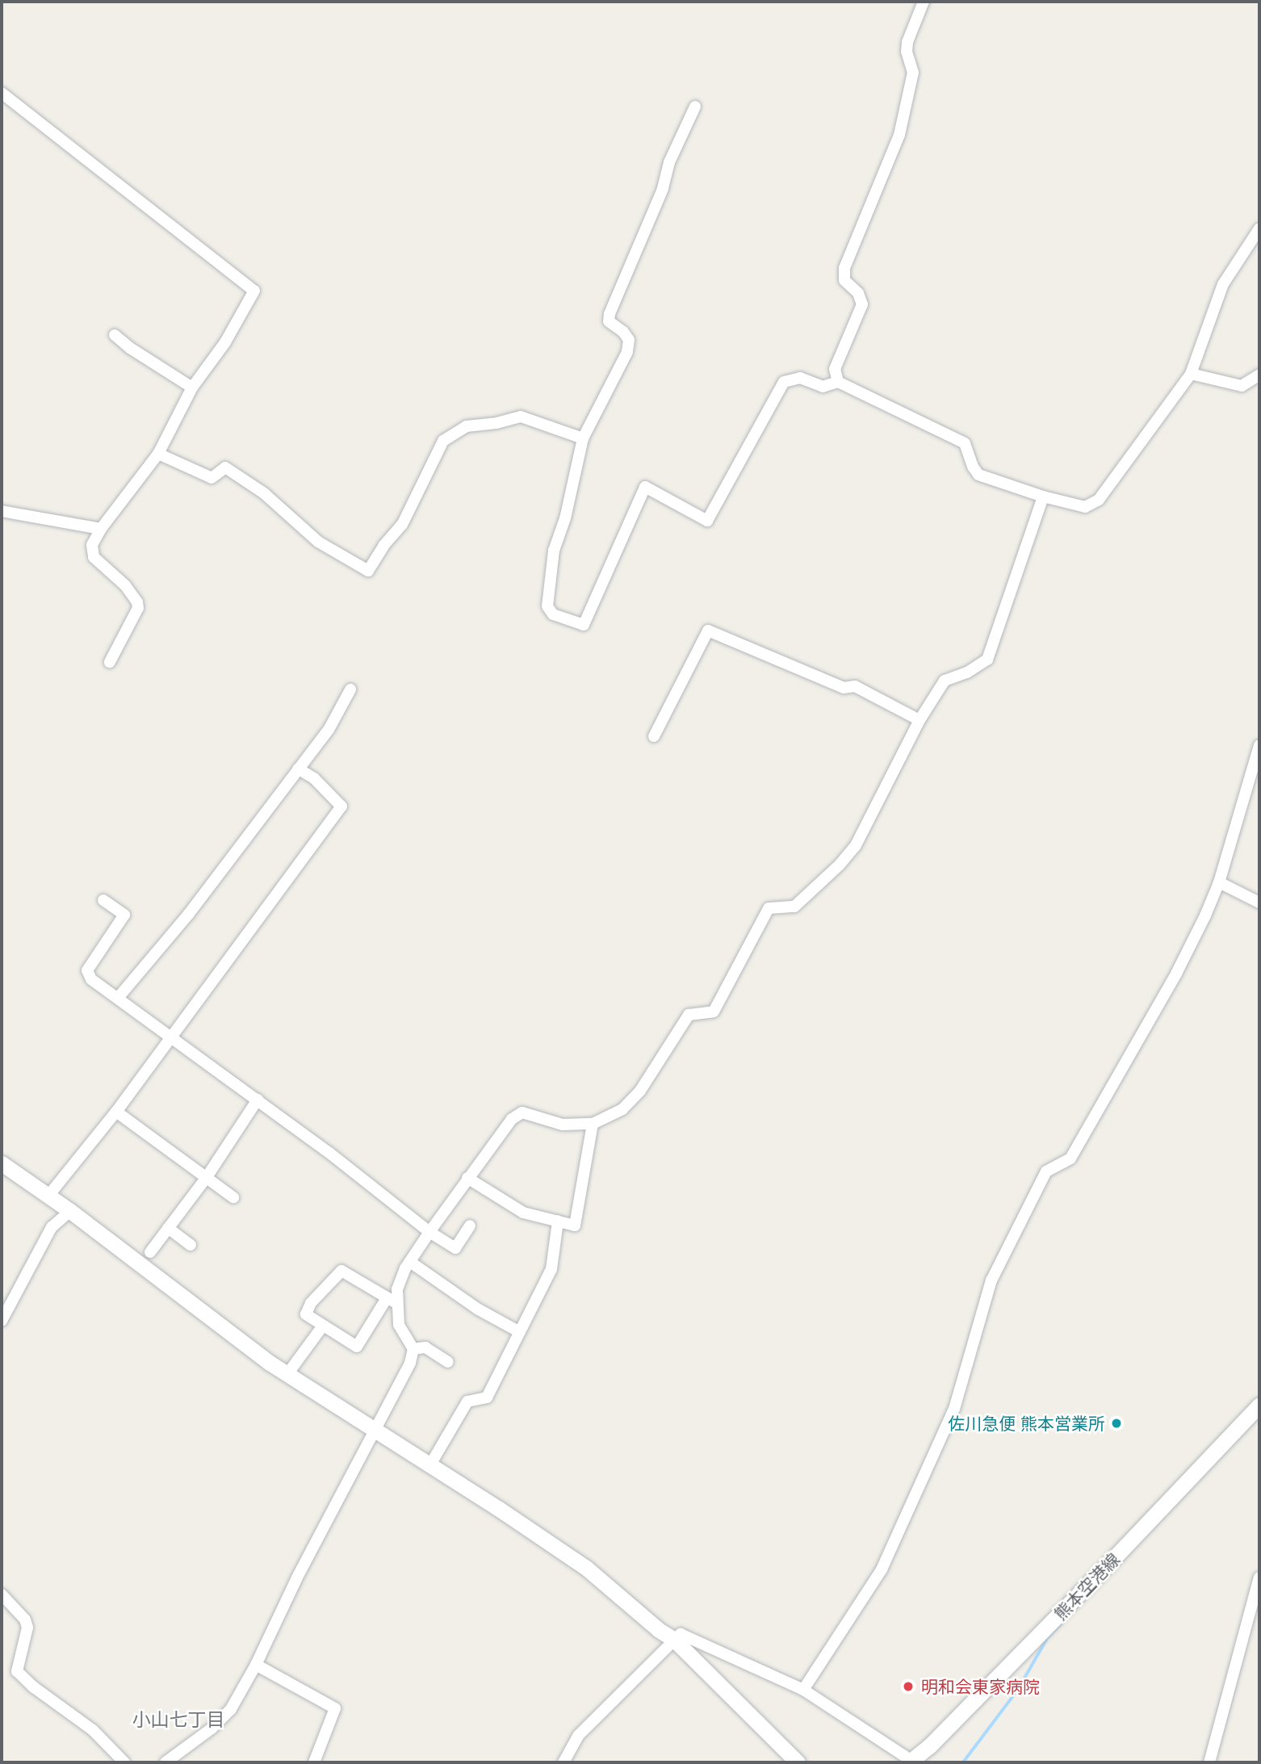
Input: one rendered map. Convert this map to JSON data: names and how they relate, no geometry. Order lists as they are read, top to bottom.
{
  "streets": {
    "street": ["熊本空港線"]
  },
  "districts": ["小山七丁目"],
  "places": ["佐川急便 熊本営業所", "明和会東家病院"]
}
